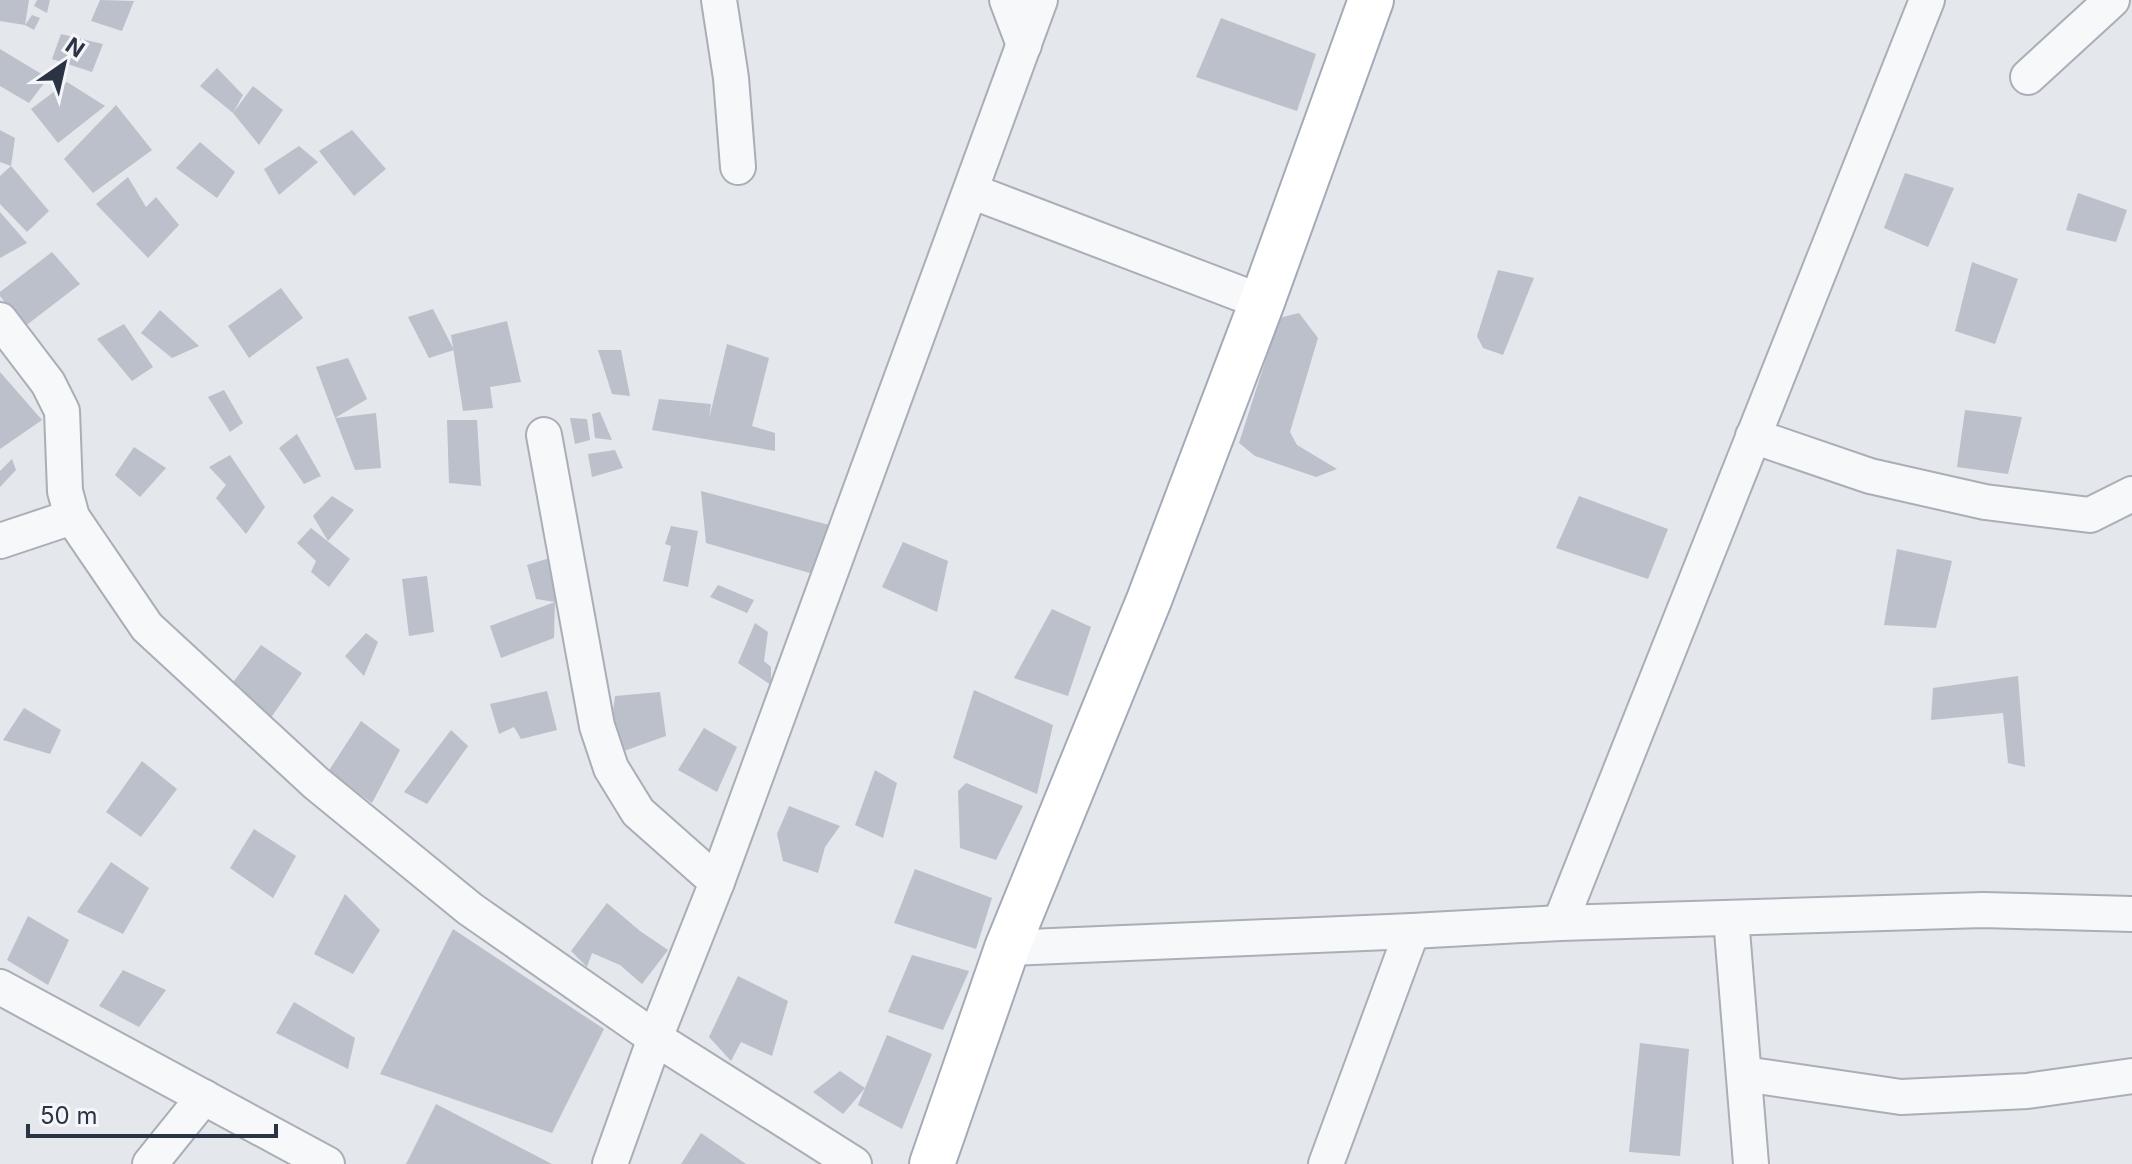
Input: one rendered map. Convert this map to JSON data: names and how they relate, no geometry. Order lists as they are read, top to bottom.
{
  "scale_bar": "50 m",
  "north": "top right"
}
